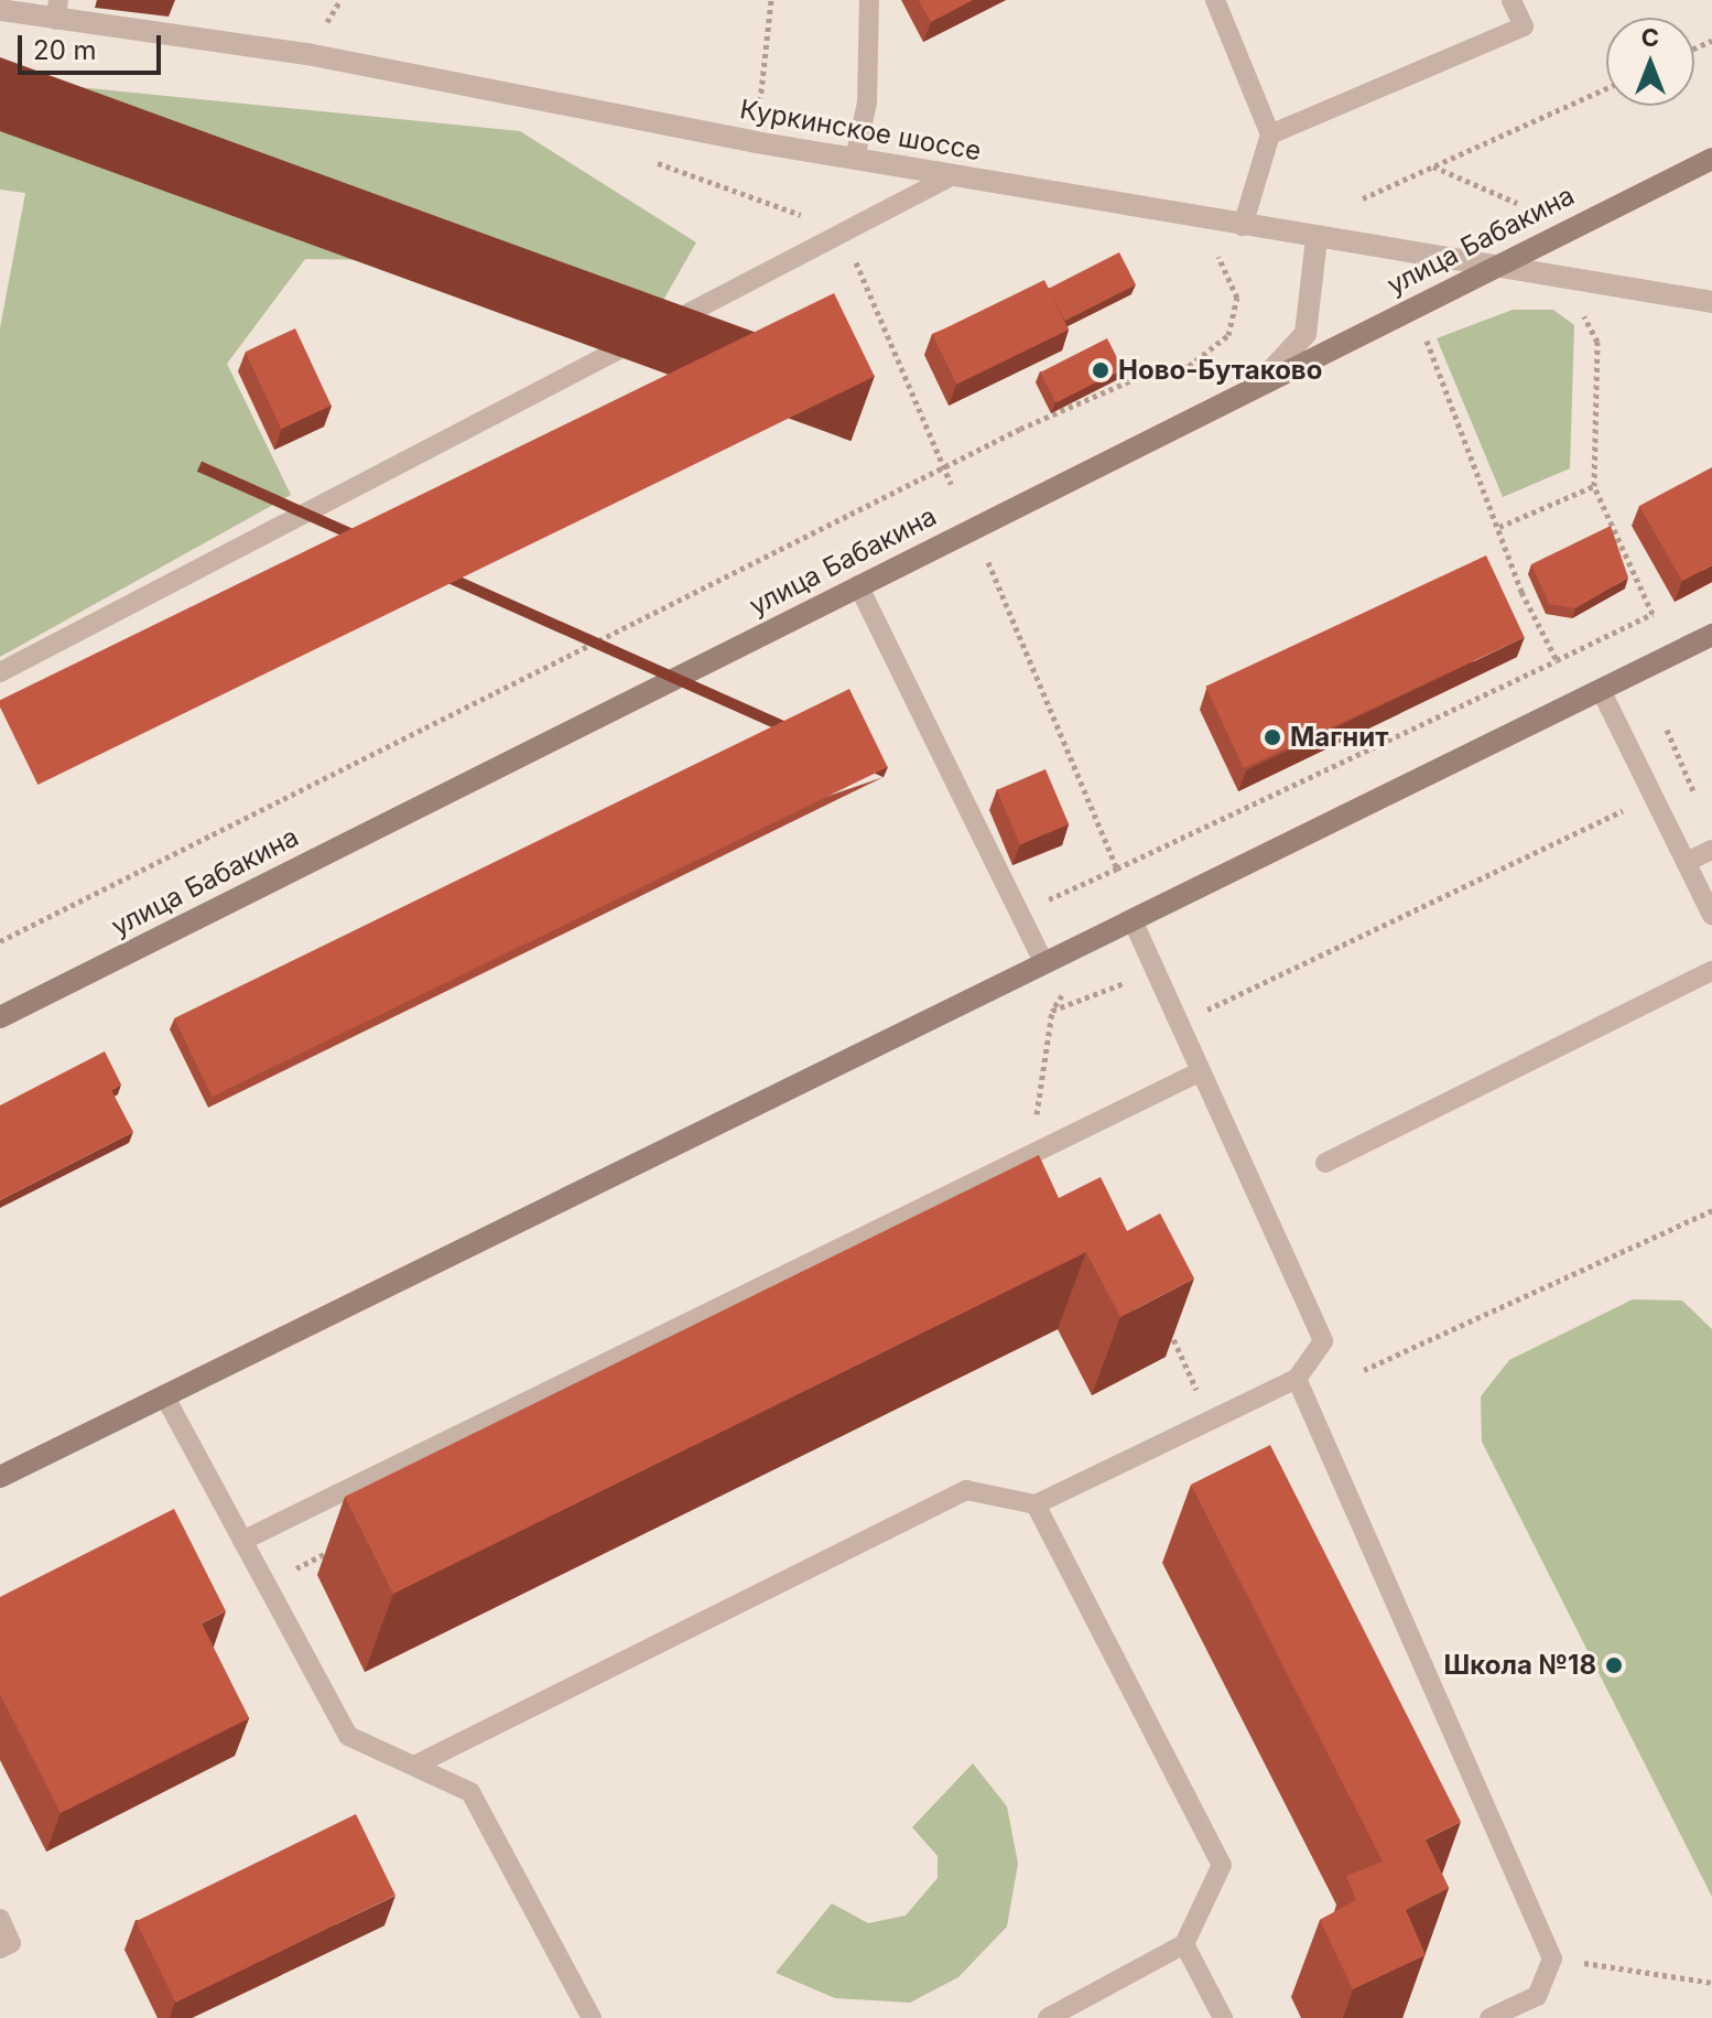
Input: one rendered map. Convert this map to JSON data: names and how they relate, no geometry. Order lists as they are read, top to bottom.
{
  "streets": {
    "street": ["Куркинское шоссе", "улица Бабакина"]
  },
  "crossings": [
    ["Куркинское шоссе", "улица Бабакина"]
  ],
  "places": ["Ново-Бутаково", "Магнит", "Школа №18"],
  "scale_bar": "20 m",
  "north": "top"
}
